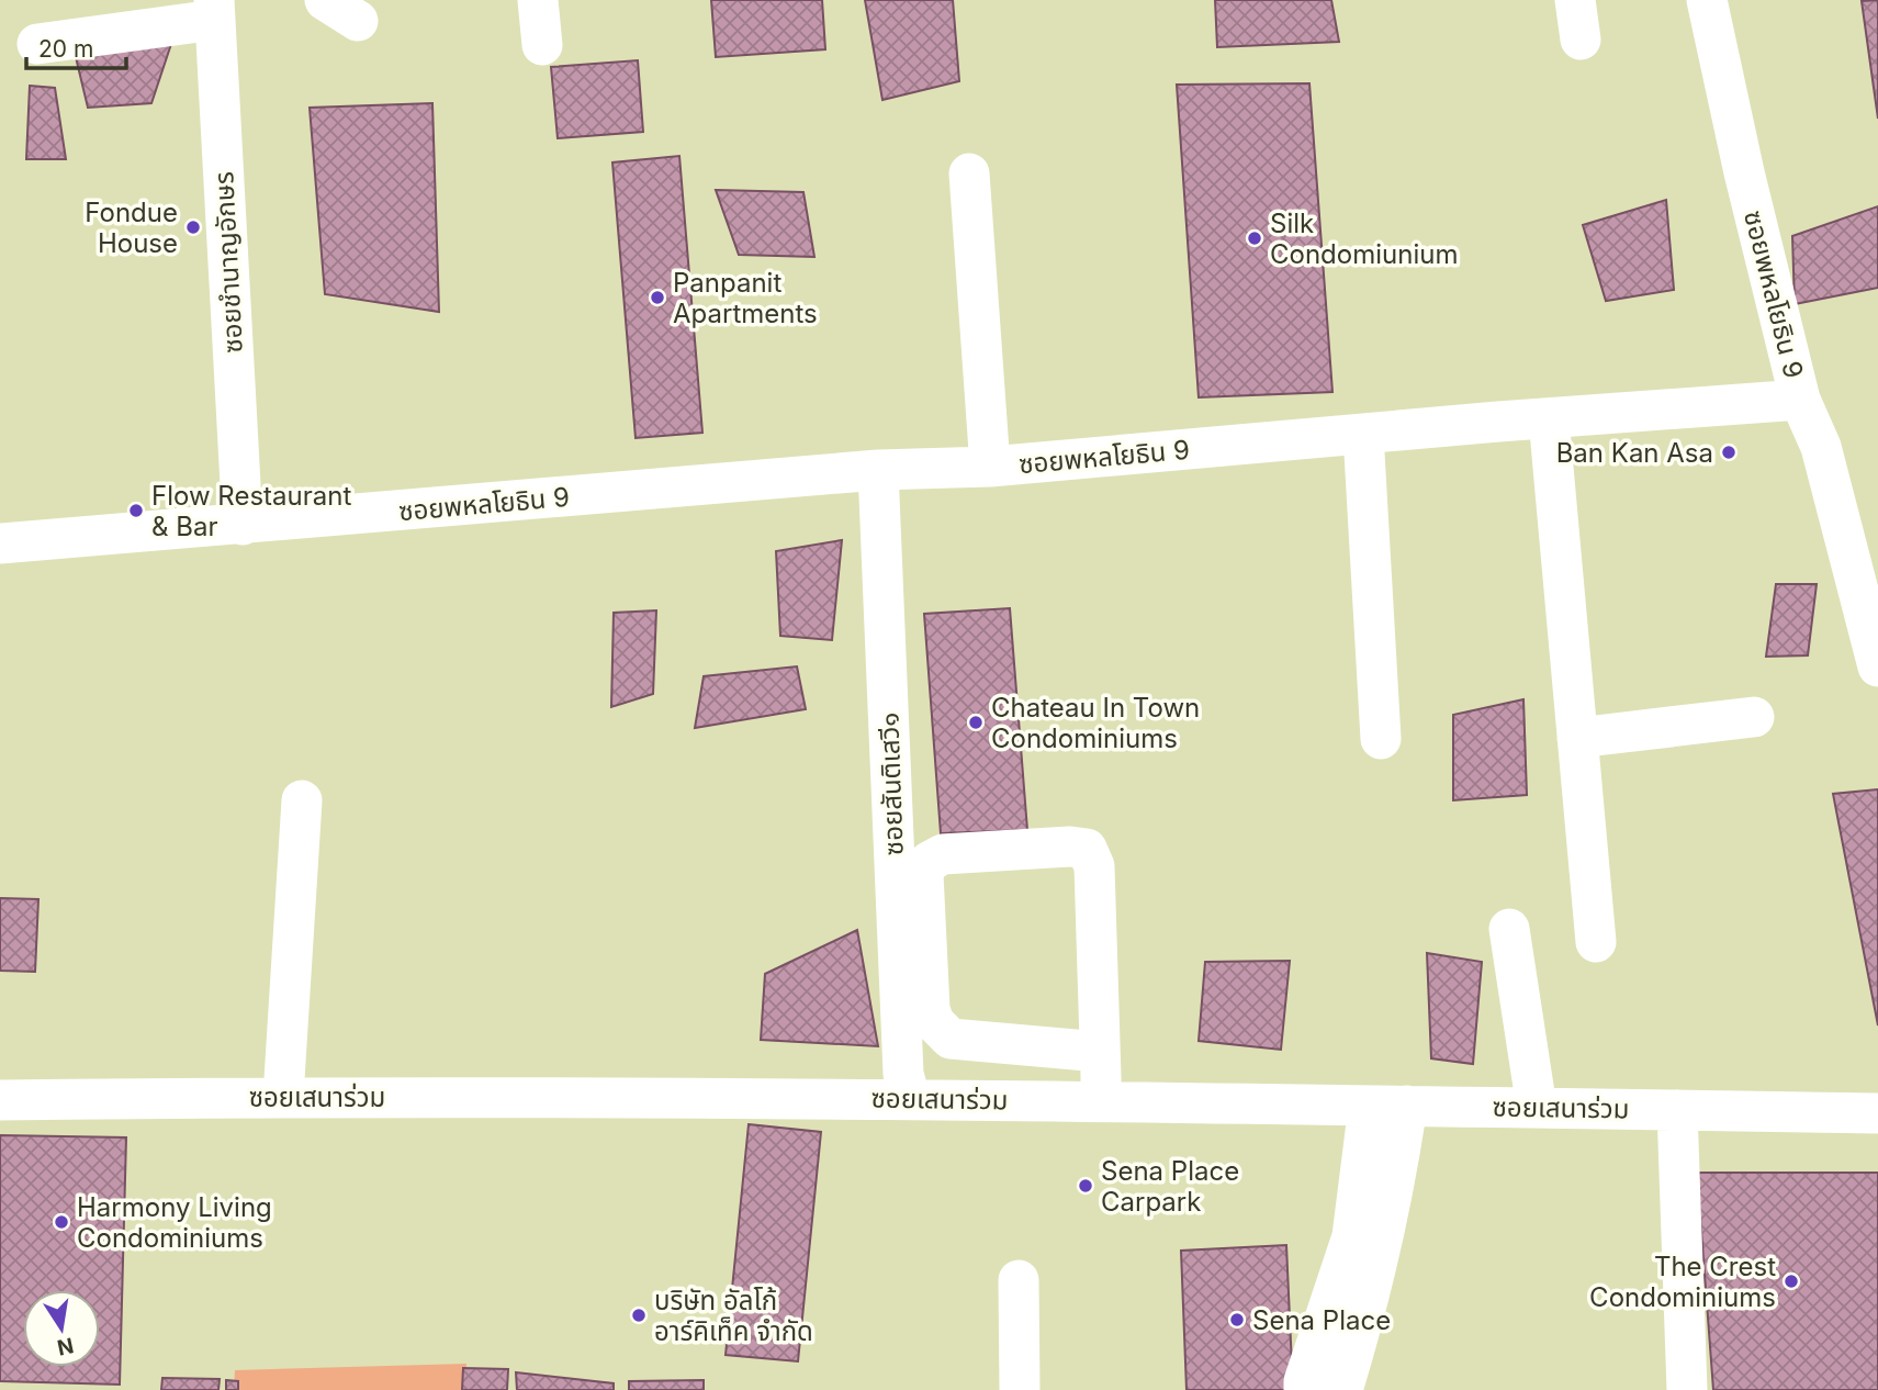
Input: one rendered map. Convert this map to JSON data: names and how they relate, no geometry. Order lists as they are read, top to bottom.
{
  "streets": {
    "street": [
      "ซอยชำนาญอักษร",
      "ซอยพหลโยธิน 9",
      "ซอยสันติเสวี๑",
      "ซอยเสนาร่วม"
    ]
  },
  "crossings": [
    ["ซอยชำนาญอักษร", "ซอยพหลโยธิน 9"],
    ["ซอยพหลโยธิน 9", "ซอยสันติเสวี๑"],
    ["ซอยสันติเสวี๑", "ซอยเสนาร่วม"]
  ],
  "places": [
    "Fondue House",
    "Silk Condomiunium",
    "Panpanit Apartments",
    "Ban Kan Asa",
    "Flow Restaurant & Bar",
    "Chateau In Town Condominiums",
    "Sena Place Carpark",
    "Harmony Living Condominiums",
    "The Crest Condominiums",
    "บริษัท อัลโก้ อาร์คิเท็ค จำกัด",
    "Sena Place"
  ],
  "scale_bar": "20 m",
  "north": "bottom"
}
